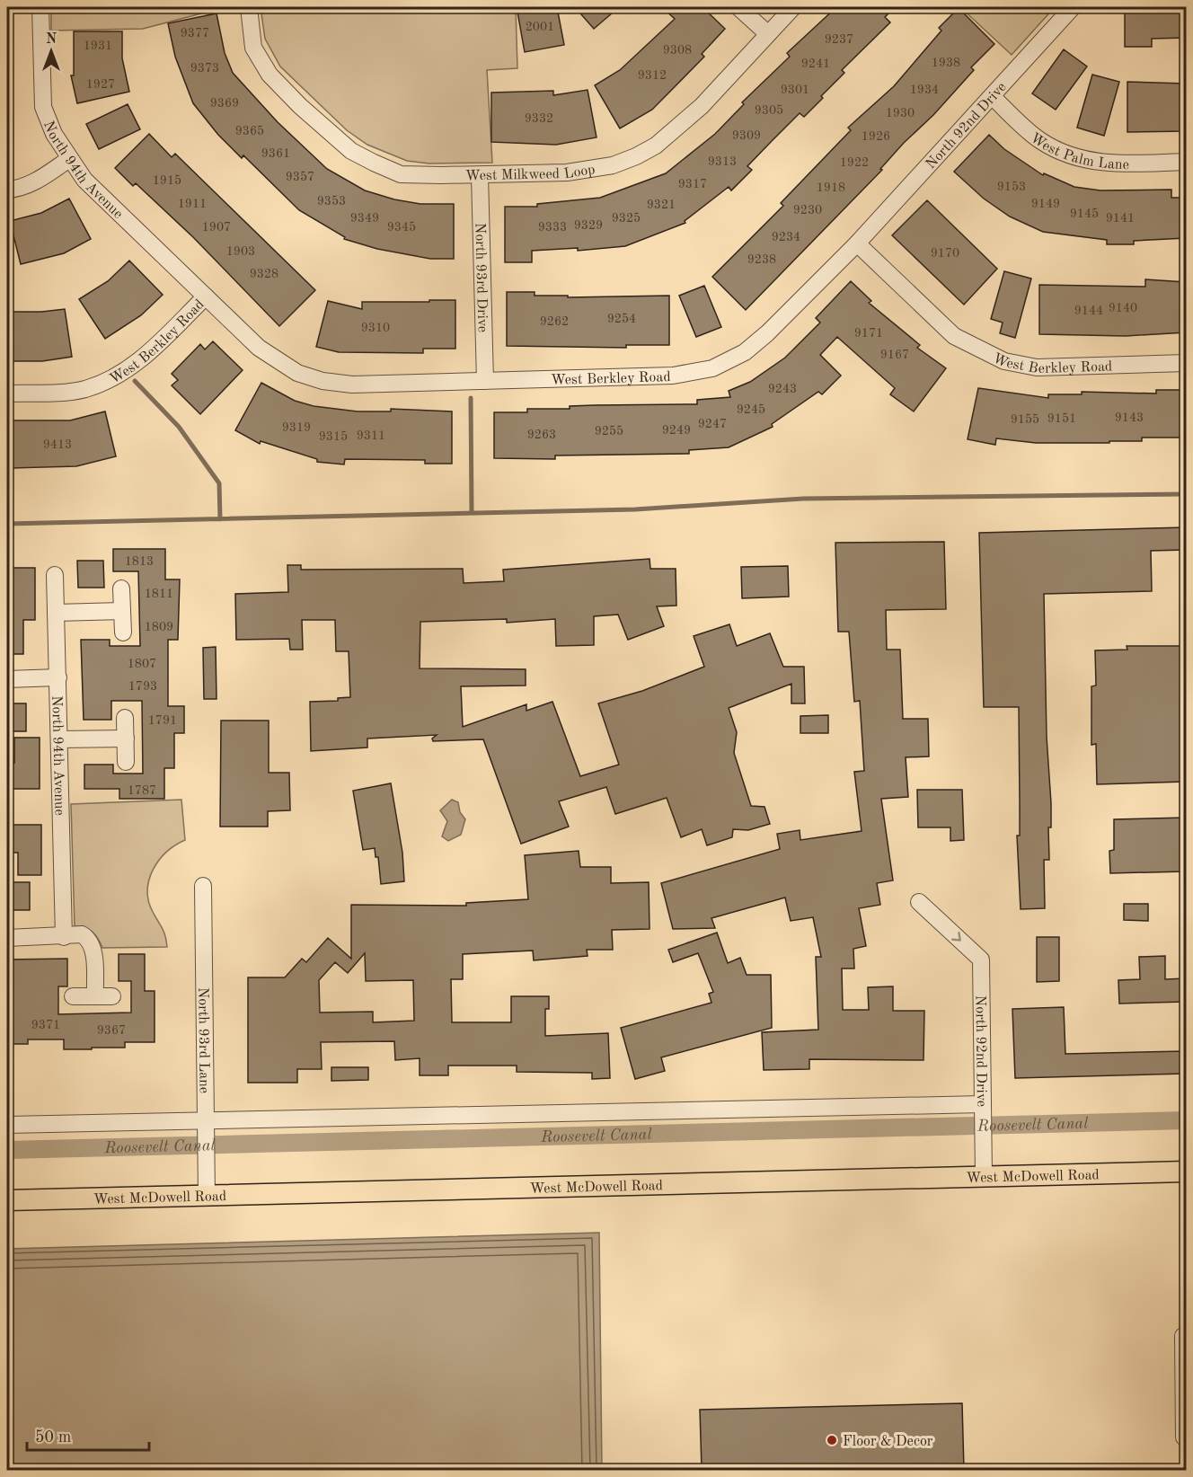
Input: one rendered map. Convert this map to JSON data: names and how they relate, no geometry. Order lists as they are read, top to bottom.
{
  "streets": {
    "main road": ["West McDowell Road"],
    "street": [
      "North 92nd Drive",
      "West Palm Lane",
      "North 94th Avenue",
      "West Milkweed Loop",
      "North 93rd Drive",
      "West Berkley Road",
      "North 93rd Lane"
    ]
  },
  "crossings": [
    ["North 92nd Drive", "West Palm Lane"],
    ["North 92nd Drive", "West Berkley Road"],
    ["North 92nd Drive", "West McDowell Road"],
    ["North 94th Avenue", "West Berkley Road"],
    ["West Milkweed Loop", "North 93rd Drive"],
    ["North 93rd Drive", "West Berkley Road"],
    ["North 93rd Lane", "West McDowell Road"]
  ],
  "water": ["Roosevelt Canal"],
  "places": ["Floor & Decor"],
  "house_numbers": [
    "2001",
    "9377",
    "9237",
    "1931",
    "9308",
    "1938",
    "9241",
    "9373",
    "9312",
    "1927",
    "9301",
    "1934",
    "9369",
    "9305",
    "1930",
    "9332",
    "9365",
    "9309",
    "1926",
    "9361",
    "9313",
    "1922",
    "9357",
    "1915",
    "9317",
    "9153",
    "1918",
    "9353",
    "1911",
    "9149",
    "9321",
    "9230",
    "9145",
    "9349",
    "9325",
    "9141",
    "9329",
    "1907",
    "9345",
    "9333",
    "9234",
    "1903",
    "9170",
    "9238",
    "9328",
    "9140",
    "9144",
    "9254",
    "9262",
    "9310",
    "9171",
    "9167",
    "9243",
    "9245",
    "9143",
    "9151",
    "9155",
    "9247",
    "9319",
    "9249",
    "9255",
    "9263",
    "9311",
    "9315",
    "9413",
    "1813",
    "1811",
    "1809",
    "1807",
    "1793",
    "1791",
    "1787",
    "9371",
    "9367"
  ],
  "scale_bar": "50 m",
  "north": "top"
}
